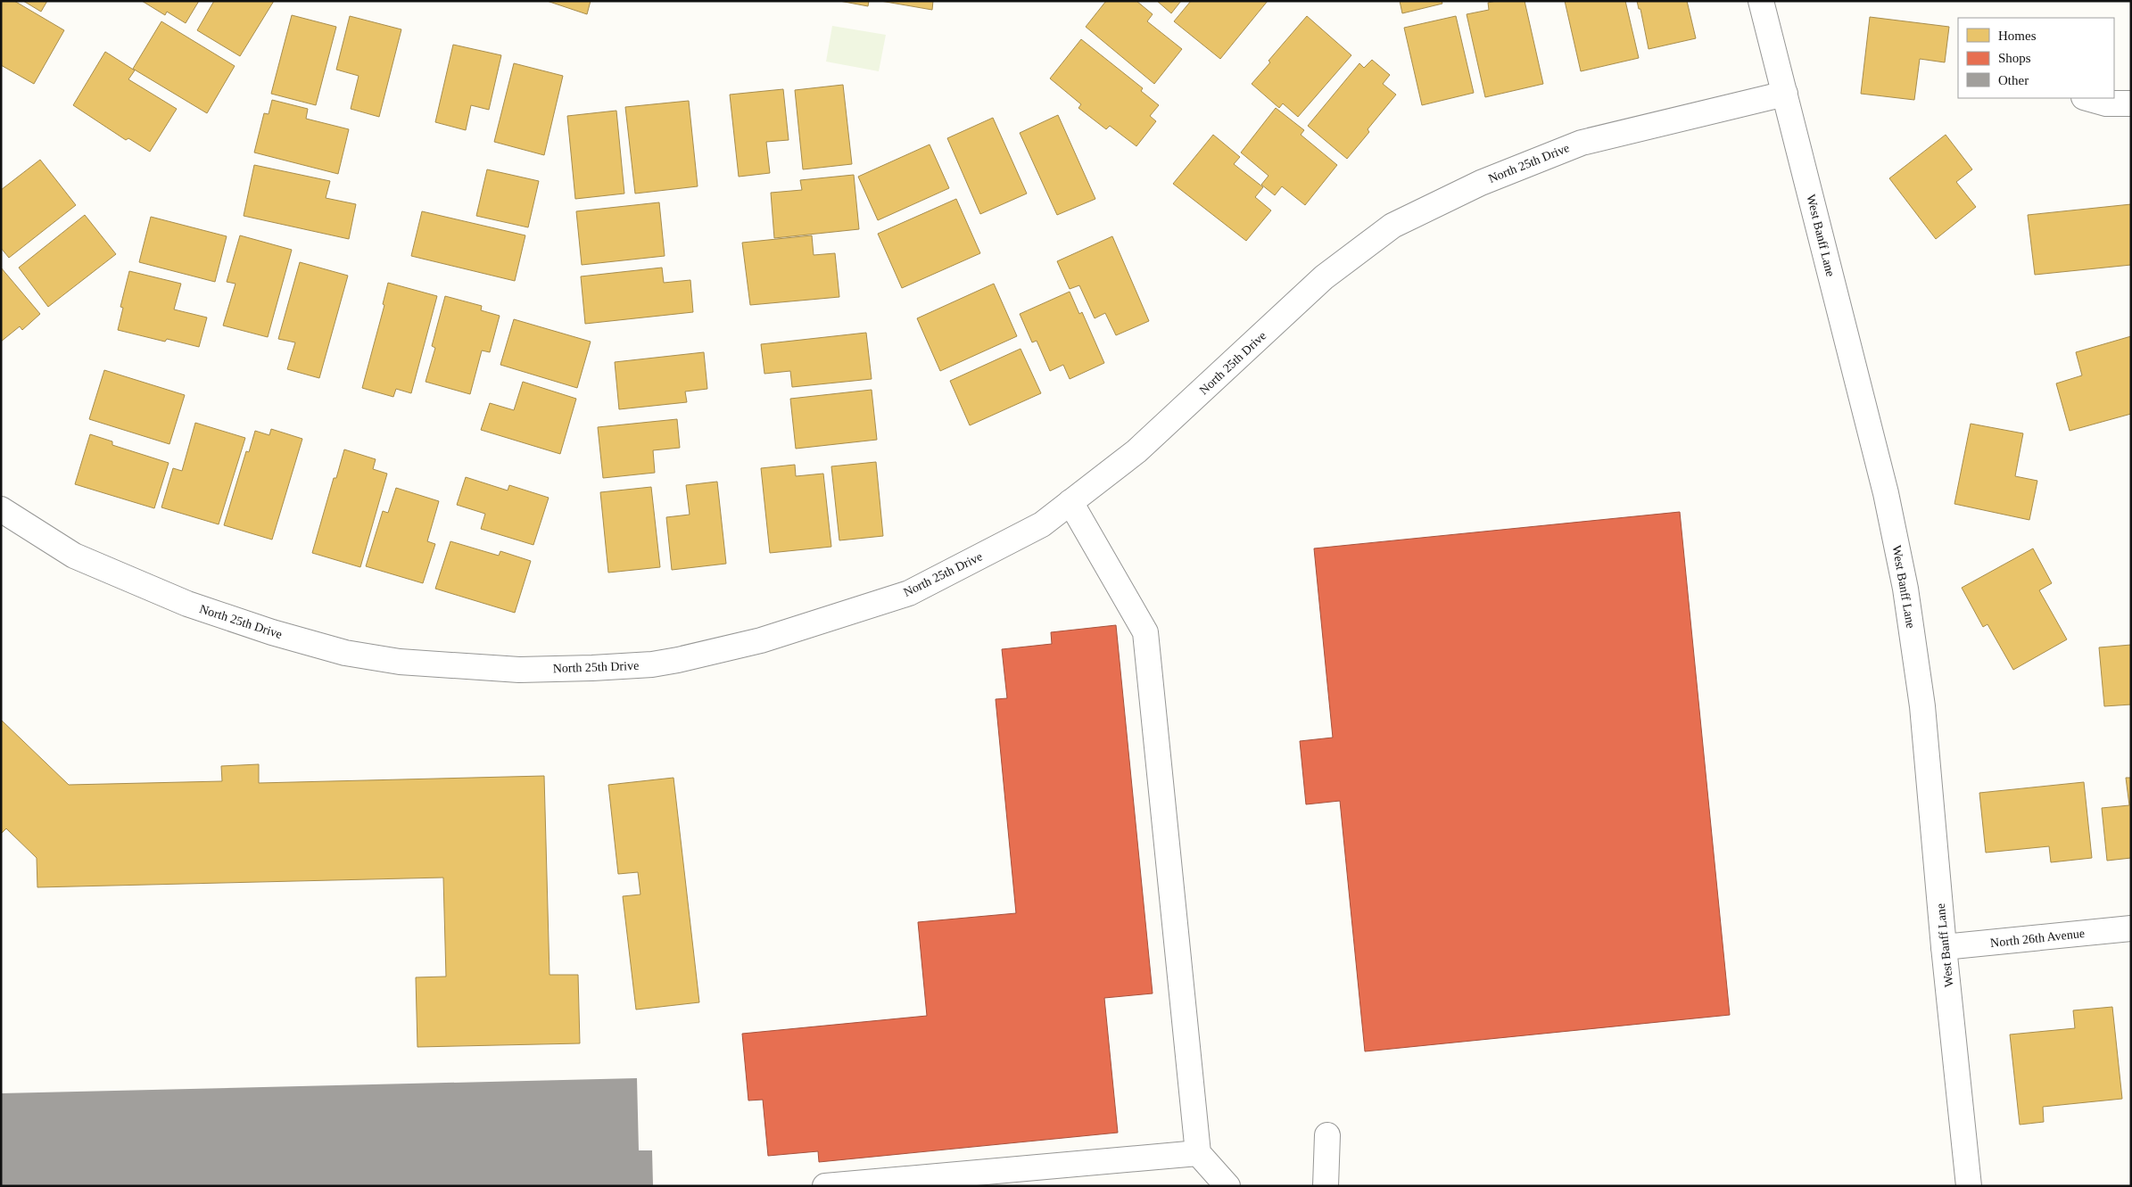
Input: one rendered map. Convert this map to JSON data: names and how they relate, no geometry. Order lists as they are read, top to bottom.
{
  "streets": {
    "street": ["North 25th Drive", "West Banff Lane", "North 26th Avenue"]
  },
  "crossings": [
    ["North 25th Drive", "West Banff Lane"],
    ["West Banff Lane", "North 26th Avenue"]
  ],
  "legend": ["Homes", "Shops", "Other"]
}
